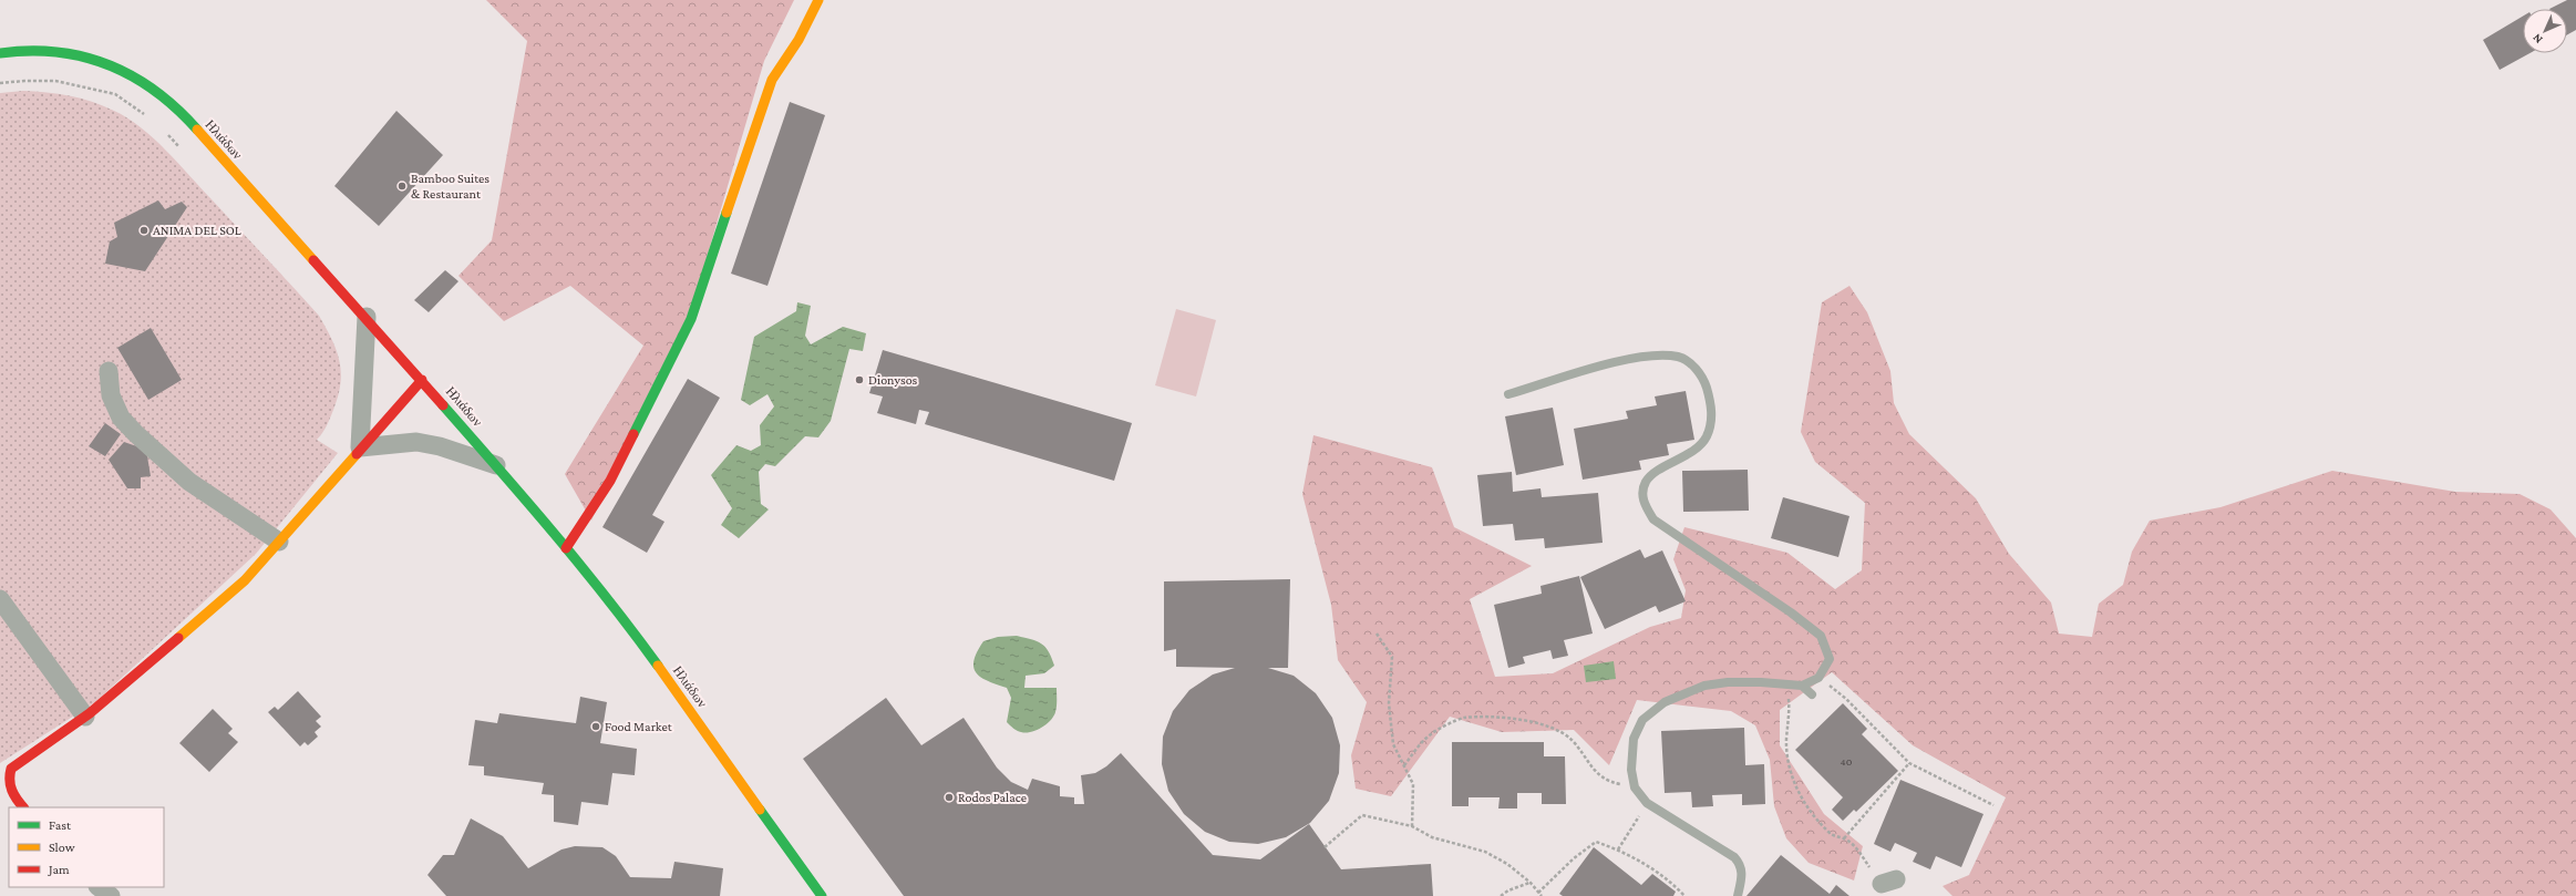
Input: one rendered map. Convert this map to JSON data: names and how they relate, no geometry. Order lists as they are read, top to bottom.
{
  "streets": {
    "street": ["Ηλιάδων"]
  },
  "places": [
    "Bamboo Suites & Restaurant",
    "ANIMA DEL SOL",
    "Dionysos",
    "Food Market",
    "Rodos Palace"
  ],
  "house_numbers": ["40"],
  "legend": ["Fast", "Slow", "Jam"],
  "north": "bottom left"
}
